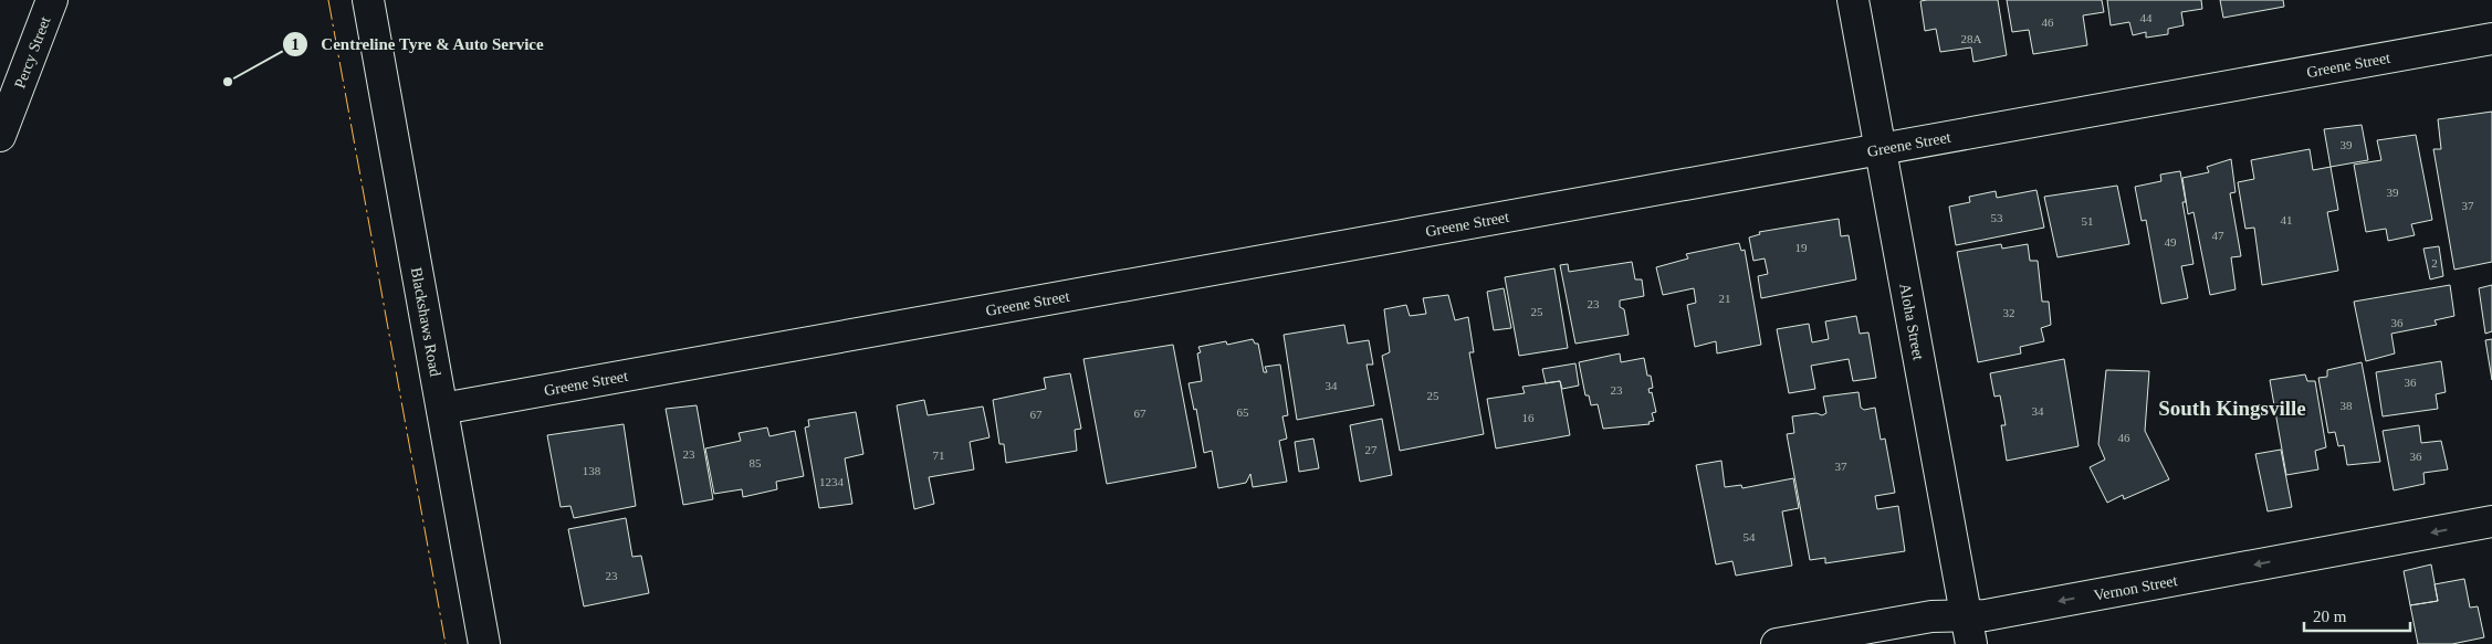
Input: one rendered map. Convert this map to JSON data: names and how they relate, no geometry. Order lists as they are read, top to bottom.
{
  "streets": {
    "street": [
      "Percy Street",
      "Greene Street",
      "Blackshaws Road",
      "Aloha Street",
      "Vernon Street"
    ]
  },
  "crossings": [
    ["Greene Street", "Blackshaws Road"],
    ["Greene Street", "Aloha Street"],
    ["Aloha Street", "Vernon Street"]
  ],
  "one_way": ["Vernon Street"],
  "districts": ["South Kingsville"],
  "places": ["Centreline Tyre & Auto Service"],
  "house_numbers": [
    "44",
    "46",
    "28A",
    "39",
    "39",
    "37",
    "53",
    "41",
    "51",
    "47",
    "49",
    "19",
    "2",
    "21",
    "23",
    "25",
    "32",
    "36",
    "36",
    "34",
    "23",
    "25",
    "38",
    "34",
    "65",
    "67",
    "67",
    "16",
    "46",
    "27",
    "23",
    "71",
    "36",
    "85",
    "37",
    "138",
    "1234",
    "54",
    "23"
  ],
  "scale_bar": "20 m"
}
